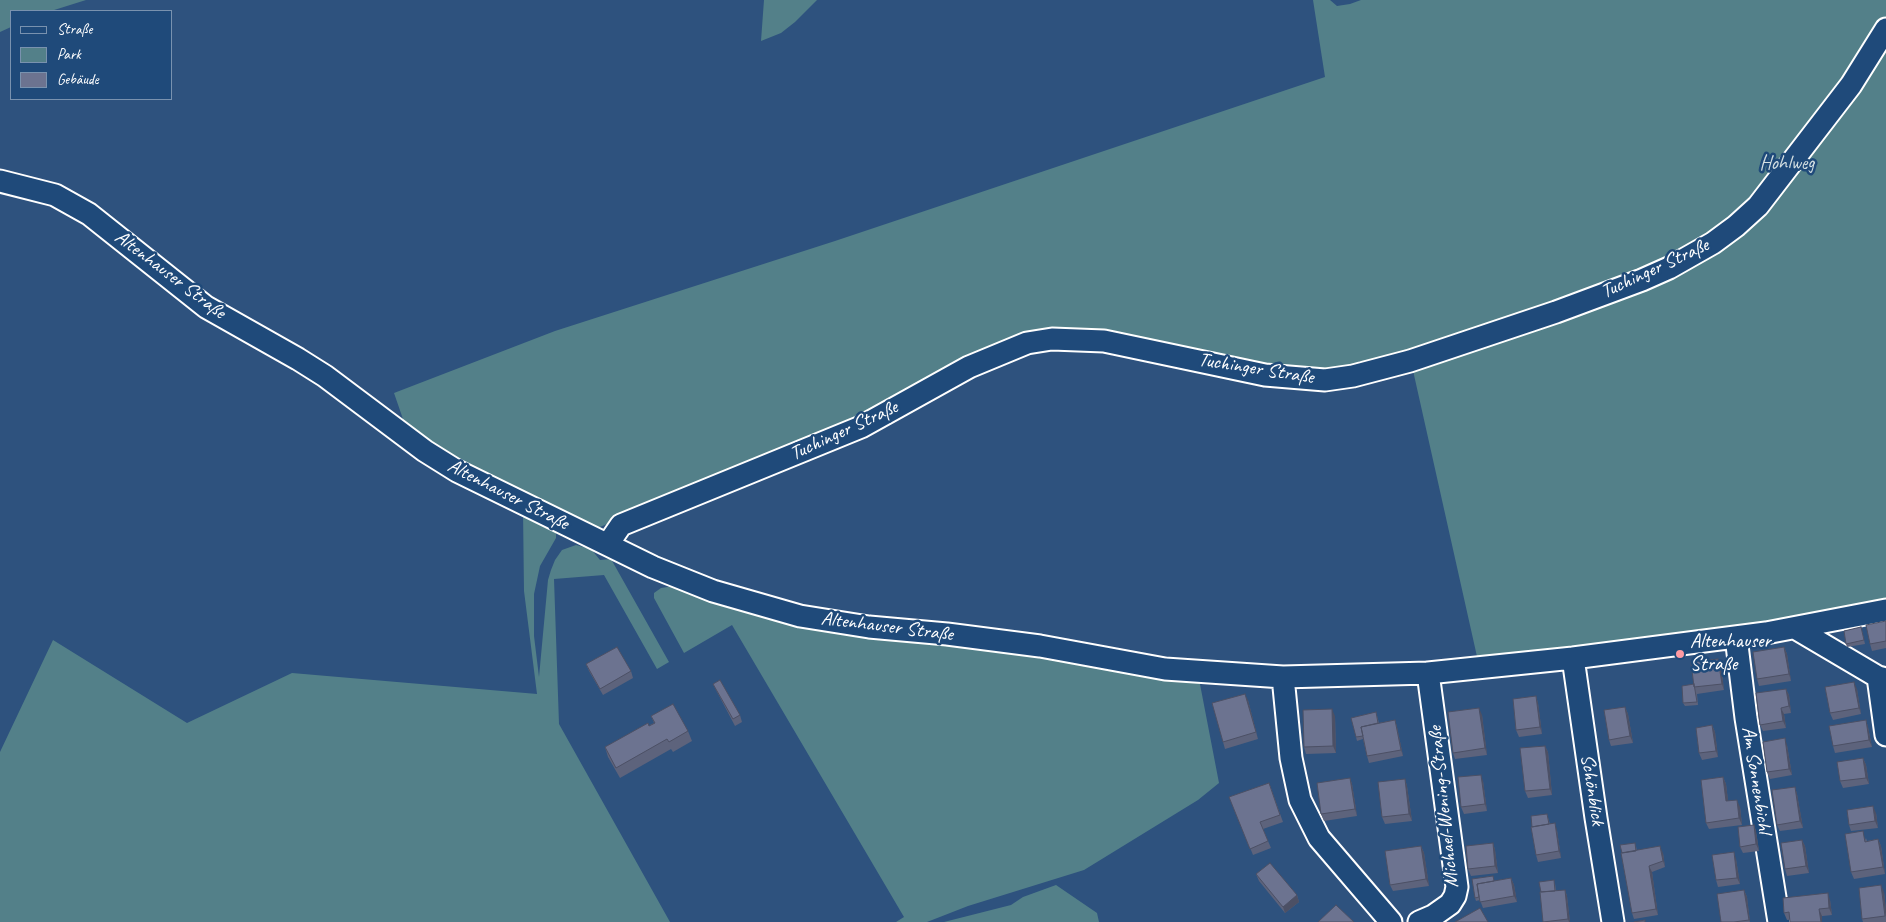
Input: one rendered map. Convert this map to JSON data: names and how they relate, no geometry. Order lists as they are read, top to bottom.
{
  "streets": {
    "street": [
      "Tuchinger Straße",
      "Altenhauser Straße",
      "Am Sonnenbichl",
      "Schönblick",
      "Michael-Wening-Straße"
    ]
  },
  "crossings": [
    ["Tuchinger Straße", "Altenhauser Straße"],
    ["Altenhauser Straße", "Am Sonnenbichl"],
    ["Altenhauser Straße", "Schönblick"],
    ["Altenhauser Straße", "Michael-Wening-Straße"]
  ],
  "parks": ["Hohlweg"],
  "places": ["Altenhauser Straße"],
  "legend": ["Straße", "Park", "Gebäude"]
}
